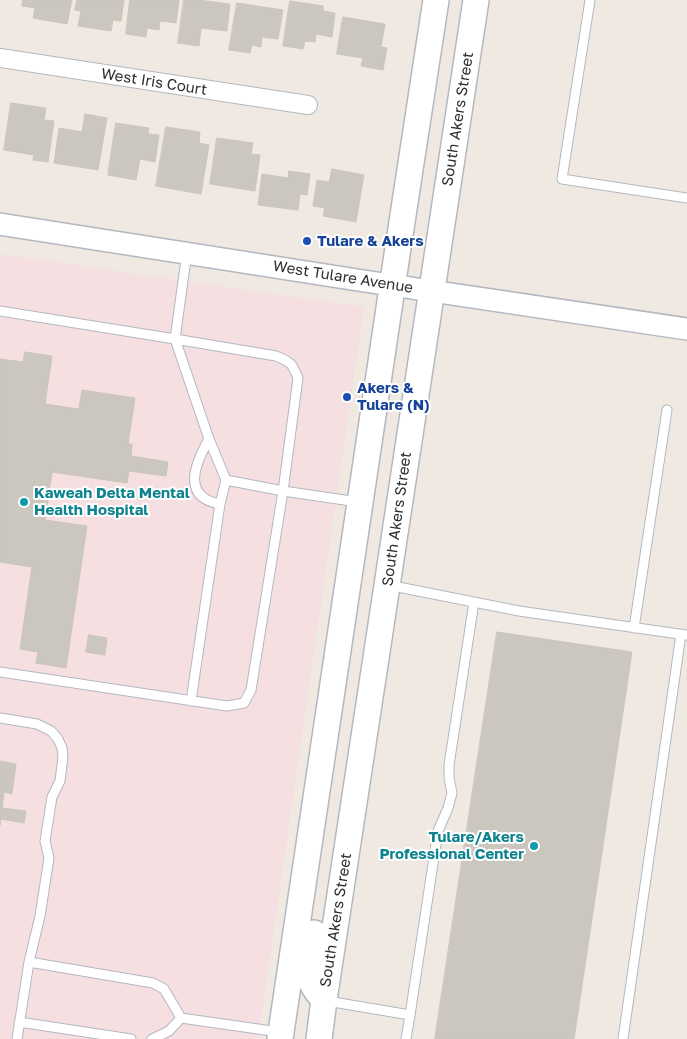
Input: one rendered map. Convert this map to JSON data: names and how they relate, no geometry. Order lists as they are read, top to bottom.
{
  "streets": {
    "main road": ["South Akers Street"],
    "street": ["West Iris Court", "West Tulare Avenue"]
  },
  "crossings": [
    ["South Akers Street", "West Tulare Avenue"]
  ],
  "places": [
    "Tulare & Akers",
    "Akers & Tulare (N)",
    "Kaweah Delta Mental Health Hospital",
    "Tulare/Akers Professional Center"
  ]
}
